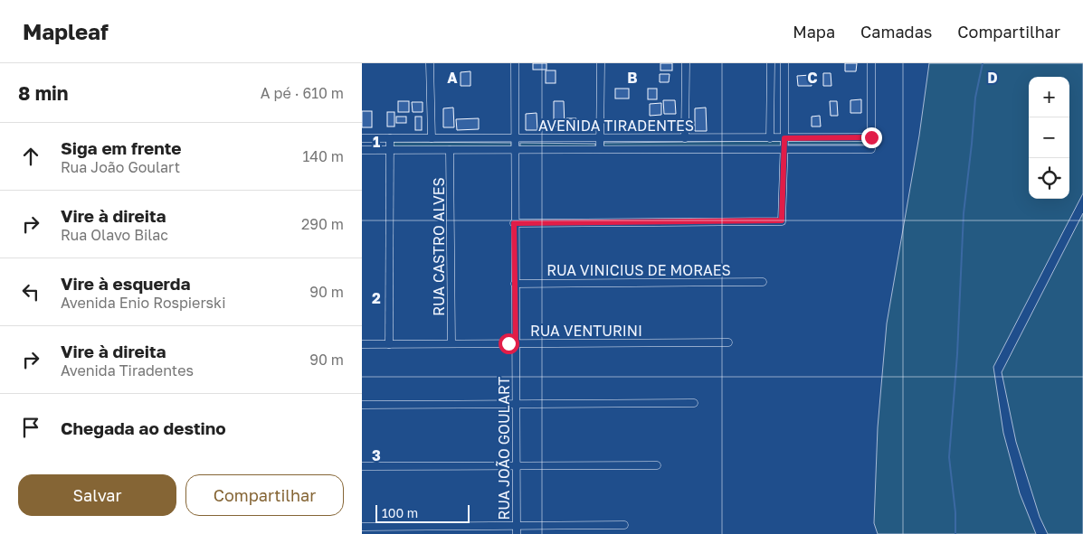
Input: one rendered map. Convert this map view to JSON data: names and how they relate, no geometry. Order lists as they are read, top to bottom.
{
  "streets": {
    "street": [
      "AVENIDA TIRADENTES",
      "RUA CASTRO ALVES",
      "RUA VINICIUS DE MORAES",
      "RUA VENTURINI",
      "RUA JOÃO GOULART"
    ]
  },
  "crossings": [
    ["AVENIDA TIRADENTES", "RUA CASTRO ALVES"],
    ["AVENIDA TIRADENTES", "RUA JOÃO GOULART"],
    ["RUA CASTRO ALVES", "RUA VENTURINI"],
    ["RUA VINICIUS DE MORAES", "RUA JOÃO GOULART"],
    ["RUA VENTURINI", "RUA JOÃO GOULART"]
  ],
  "scale_bar": "100 m",
  "page": {
    "header": "Mapleaf",
    "nav": ["Mapa", "Camadas", "Compartilhar"],
    "heading": ["8 min", "A pé · 610 m"],
    "map_buttons": ["+", "−"],
    "list": [
      ["Siga em frente", "Rua João Goulart", "140 m"],
      ["Vire à direita", "Rua Olavo Bilac", "290 m"],
      ["Vire à esquerda", "Avenida Enio Rospierski", "90 m"],
      ["Vire à direita", "Avenida Tiradentes", "90 m"],
      "Chegada ao destino"
    ],
    "buttons": ["Salvar", "Compartilhar"],
    "scale": "100 m"
  },
  "grid": {
    "columns": [
      "A",
      "B",
      "C",
      "D"
    ],
    "rows": ["1", "2", "3"]
  }
}
